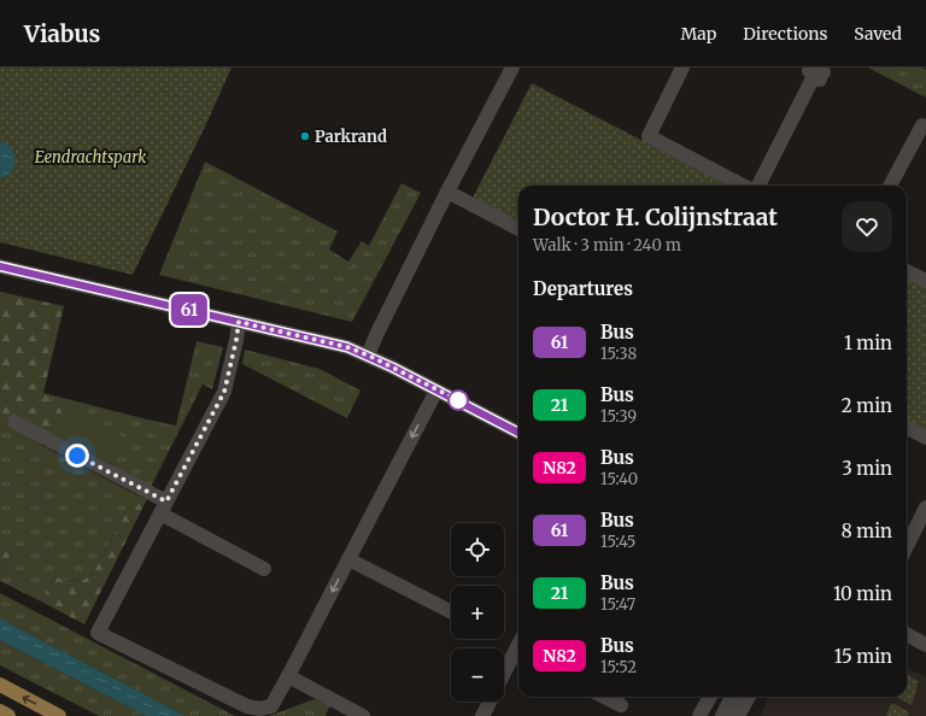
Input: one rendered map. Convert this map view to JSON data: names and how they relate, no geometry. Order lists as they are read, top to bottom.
{
  "parks": ["Eendrachtspark"],
  "places": ["Parkrand"],
  "lines": ["bus line 61"],
  "page": {
    "header": "Viabus",
    "nav": ["Map", "Directions", "Saved"],
    "on_map": "61",
    "heading": [
      ["Doctor H. Colijnstraat", "Walk · 3 min · 240 m"],
      "Departures"
    ],
    "list": [
      {
        "mark": "61",
        "name": "Bus",
        "note": "15:38",
        "value": "1 min"
      },
      {
        "mark": "21",
        "name": "Bus",
        "note": "15:39",
        "value": "2 min"
      },
      {
        "mark": "N82",
        "name": "Bus",
        "note": "15:40",
        "value": "3 min"
      },
      {
        "mark": "61",
        "name": "Bus",
        "note": "15:45",
        "value": "8 min"
      },
      {
        "mark": "21",
        "name": "Bus",
        "note": "15:47",
        "value": "10 min"
      },
      {
        "mark": "N82",
        "name": "Bus",
        "note": "15:52",
        "value": "15 min"
      }
    ],
    "map_buttons": ["+", "−"]
  }
}
